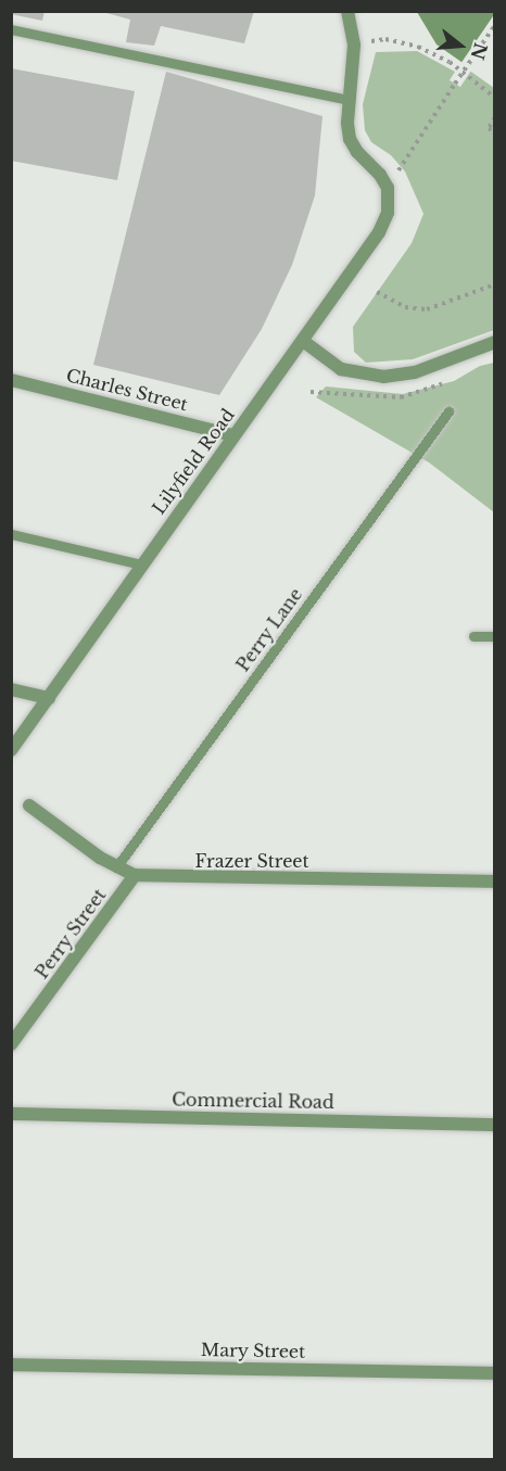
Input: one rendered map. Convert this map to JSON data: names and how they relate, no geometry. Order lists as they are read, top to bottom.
{
  "streets": {
    "street": [
      "Charles Street",
      "Lilyfield Road",
      "Frazer Street",
      "Perry Street",
      "Commercial Road",
      "Mary Street"
    ],
    "lane": ["Perry Lane"]
  },
  "crossings": [
    ["Charles Street", "Lilyfield Road"],
    ["Perry Lane", "Frazer Street"],
    ["Frazer Street", "Perry Street"]
  ],
  "north": "right"
}
